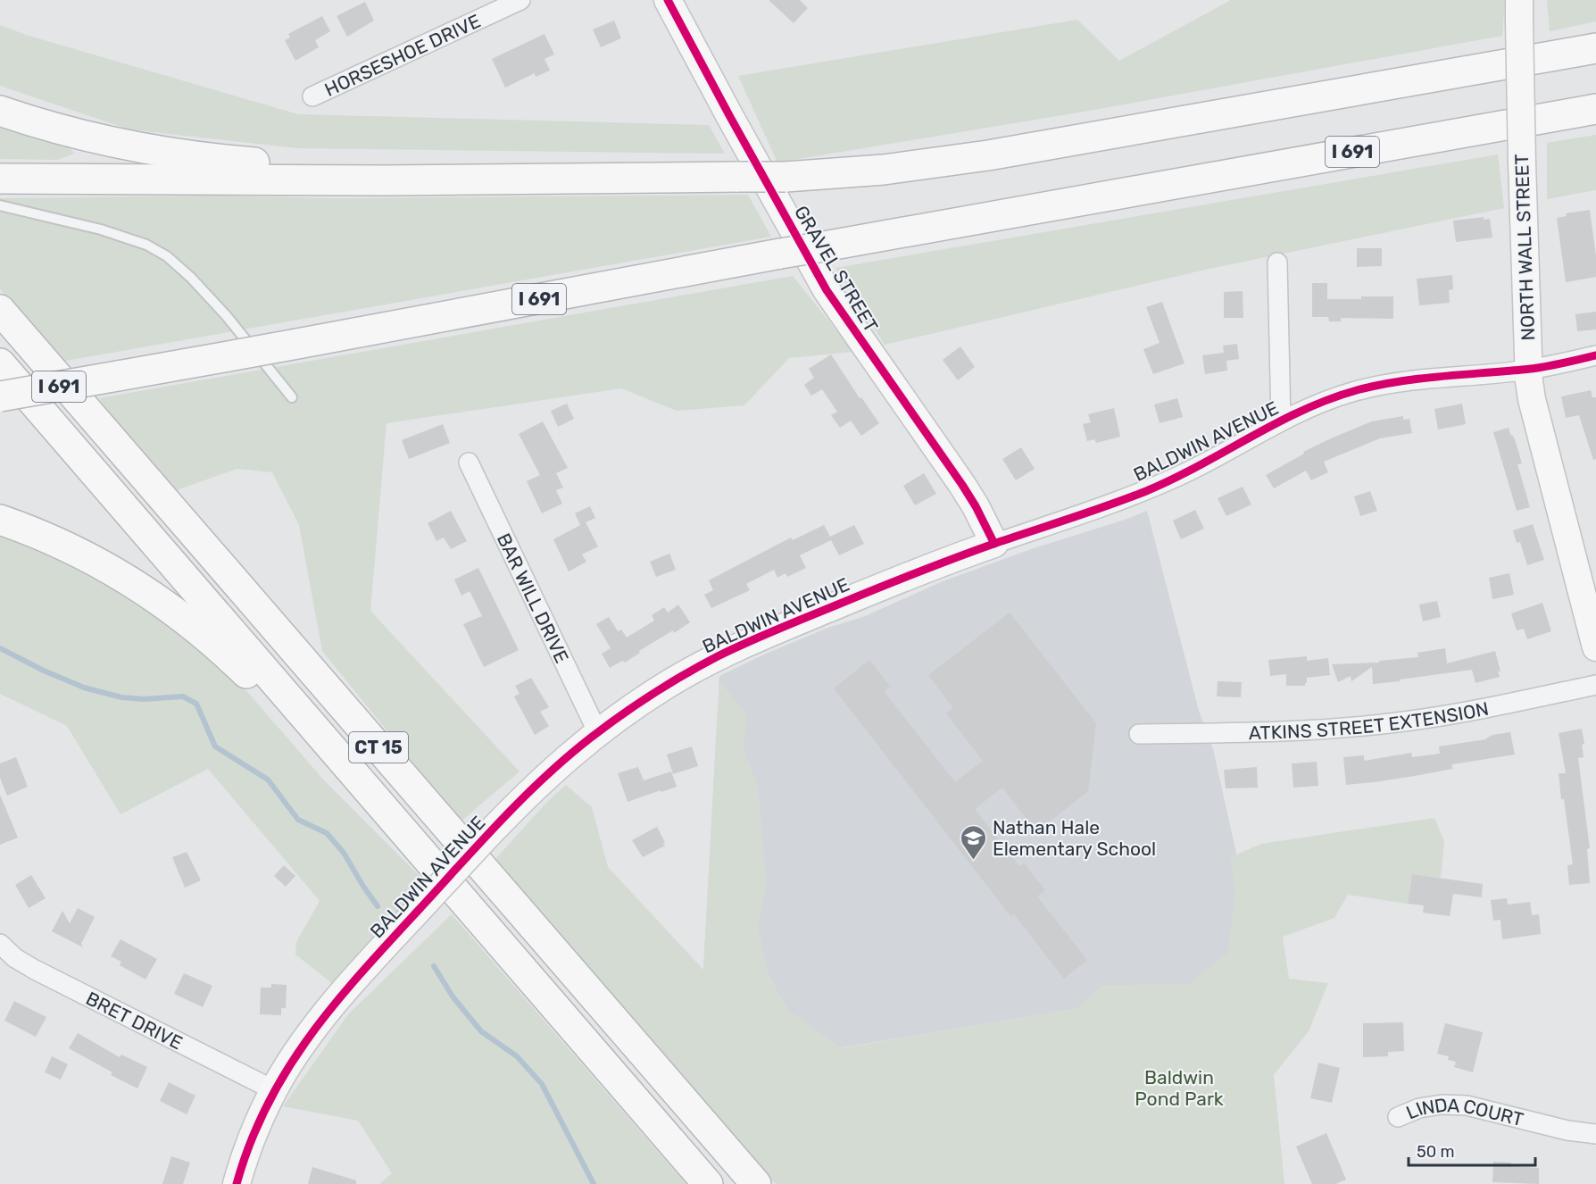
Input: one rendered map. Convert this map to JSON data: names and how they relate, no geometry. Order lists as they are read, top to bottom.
{
  "streets": {
    "highway": ["I 691", "CT 15"],
    "street": [
      "HORSESHOE DRIVE",
      "NORTH WALL STREET",
      "GRAVEL STREET",
      "BALDWIN AVENUE",
      "BAR WILL DRIVE",
      "ATKINS STREET EXTENSION",
      "BRET DRIVE",
      "LINDA COURT"
    ]
  },
  "crossings": [
    ["NORTH WALL STREET", "BALDWIN AVENUE"],
    ["GRAVEL STREET", "BALDWIN AVENUE"],
    ["BALDWIN AVENUE", "BAR WILL DRIVE"],
    ["BALDWIN AVENUE", "BRET DRIVE"]
  ],
  "parks": ["Baldwin Pond Park"],
  "places": {
    "school or university": ["Nathan Hale Elementary School"]
  },
  "scale_bar": "50 m"
}
